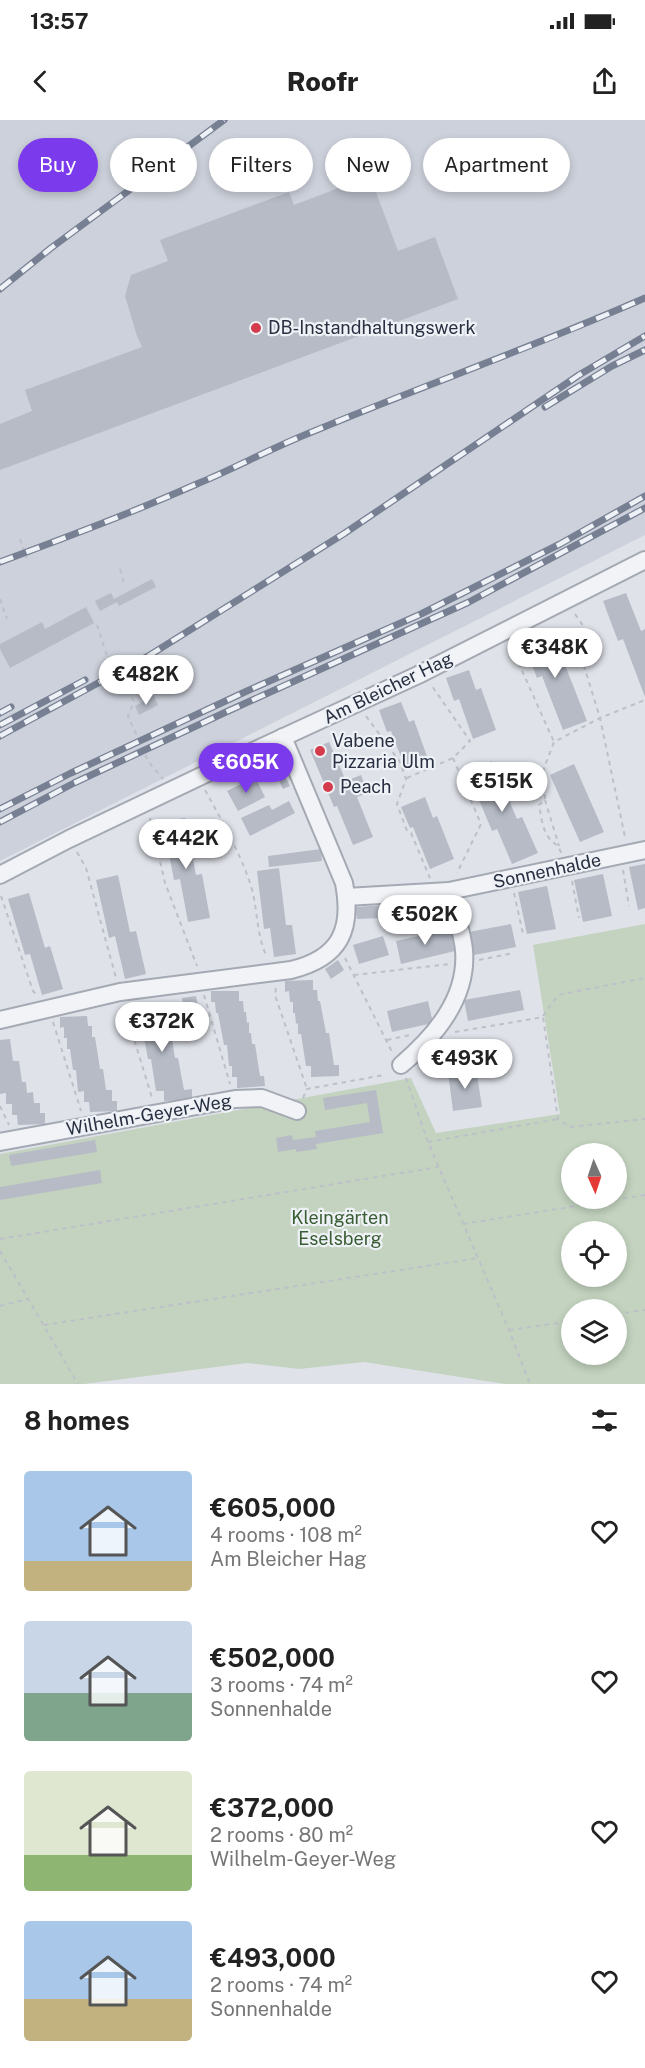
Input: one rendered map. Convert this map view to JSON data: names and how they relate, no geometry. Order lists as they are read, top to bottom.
{
  "streets": {
    "street": ["Am Bleicher Hag", "Sonnenhalde", "Wilhelm-Geyer-Weg"]
  },
  "parks": ["Kleingärten Eselsberg"],
  "places": ["DB-Instandhaltungswerk", "Vabene Pizzaria Ulm", "Peach"],
  "north": "bottom",
  "page": {
    "status": "13:57",
    "header": "Roofr",
    "chip": [
      "Buy",
      "Rent",
      "Filters",
      "New",
      "Apartment"
    ],
    "price": [
      "€348K",
      "€482K",
      "€605K",
      "€515K",
      "€442K",
      "€502K",
      "€372K",
      "€493K"
    ],
    "heading": "8 homes",
    "list": [
      {
        "name": "€605,000",
        "note": "4 rooms · 108 m² · Am Bleicher Hag"
      },
      {
        "name": "€502,000",
        "note": "3 rooms · 74 m² · Sonnenhalde"
      },
      {
        "name": "€372,000",
        "note": "2 rooms · 80 m² · Wilhelm-Geyer-Weg"
      },
      {
        "name": "€493,000",
        "note": "2 rooms · 74 m² · Sonnenhalde"
      }
    ]
  }
}
